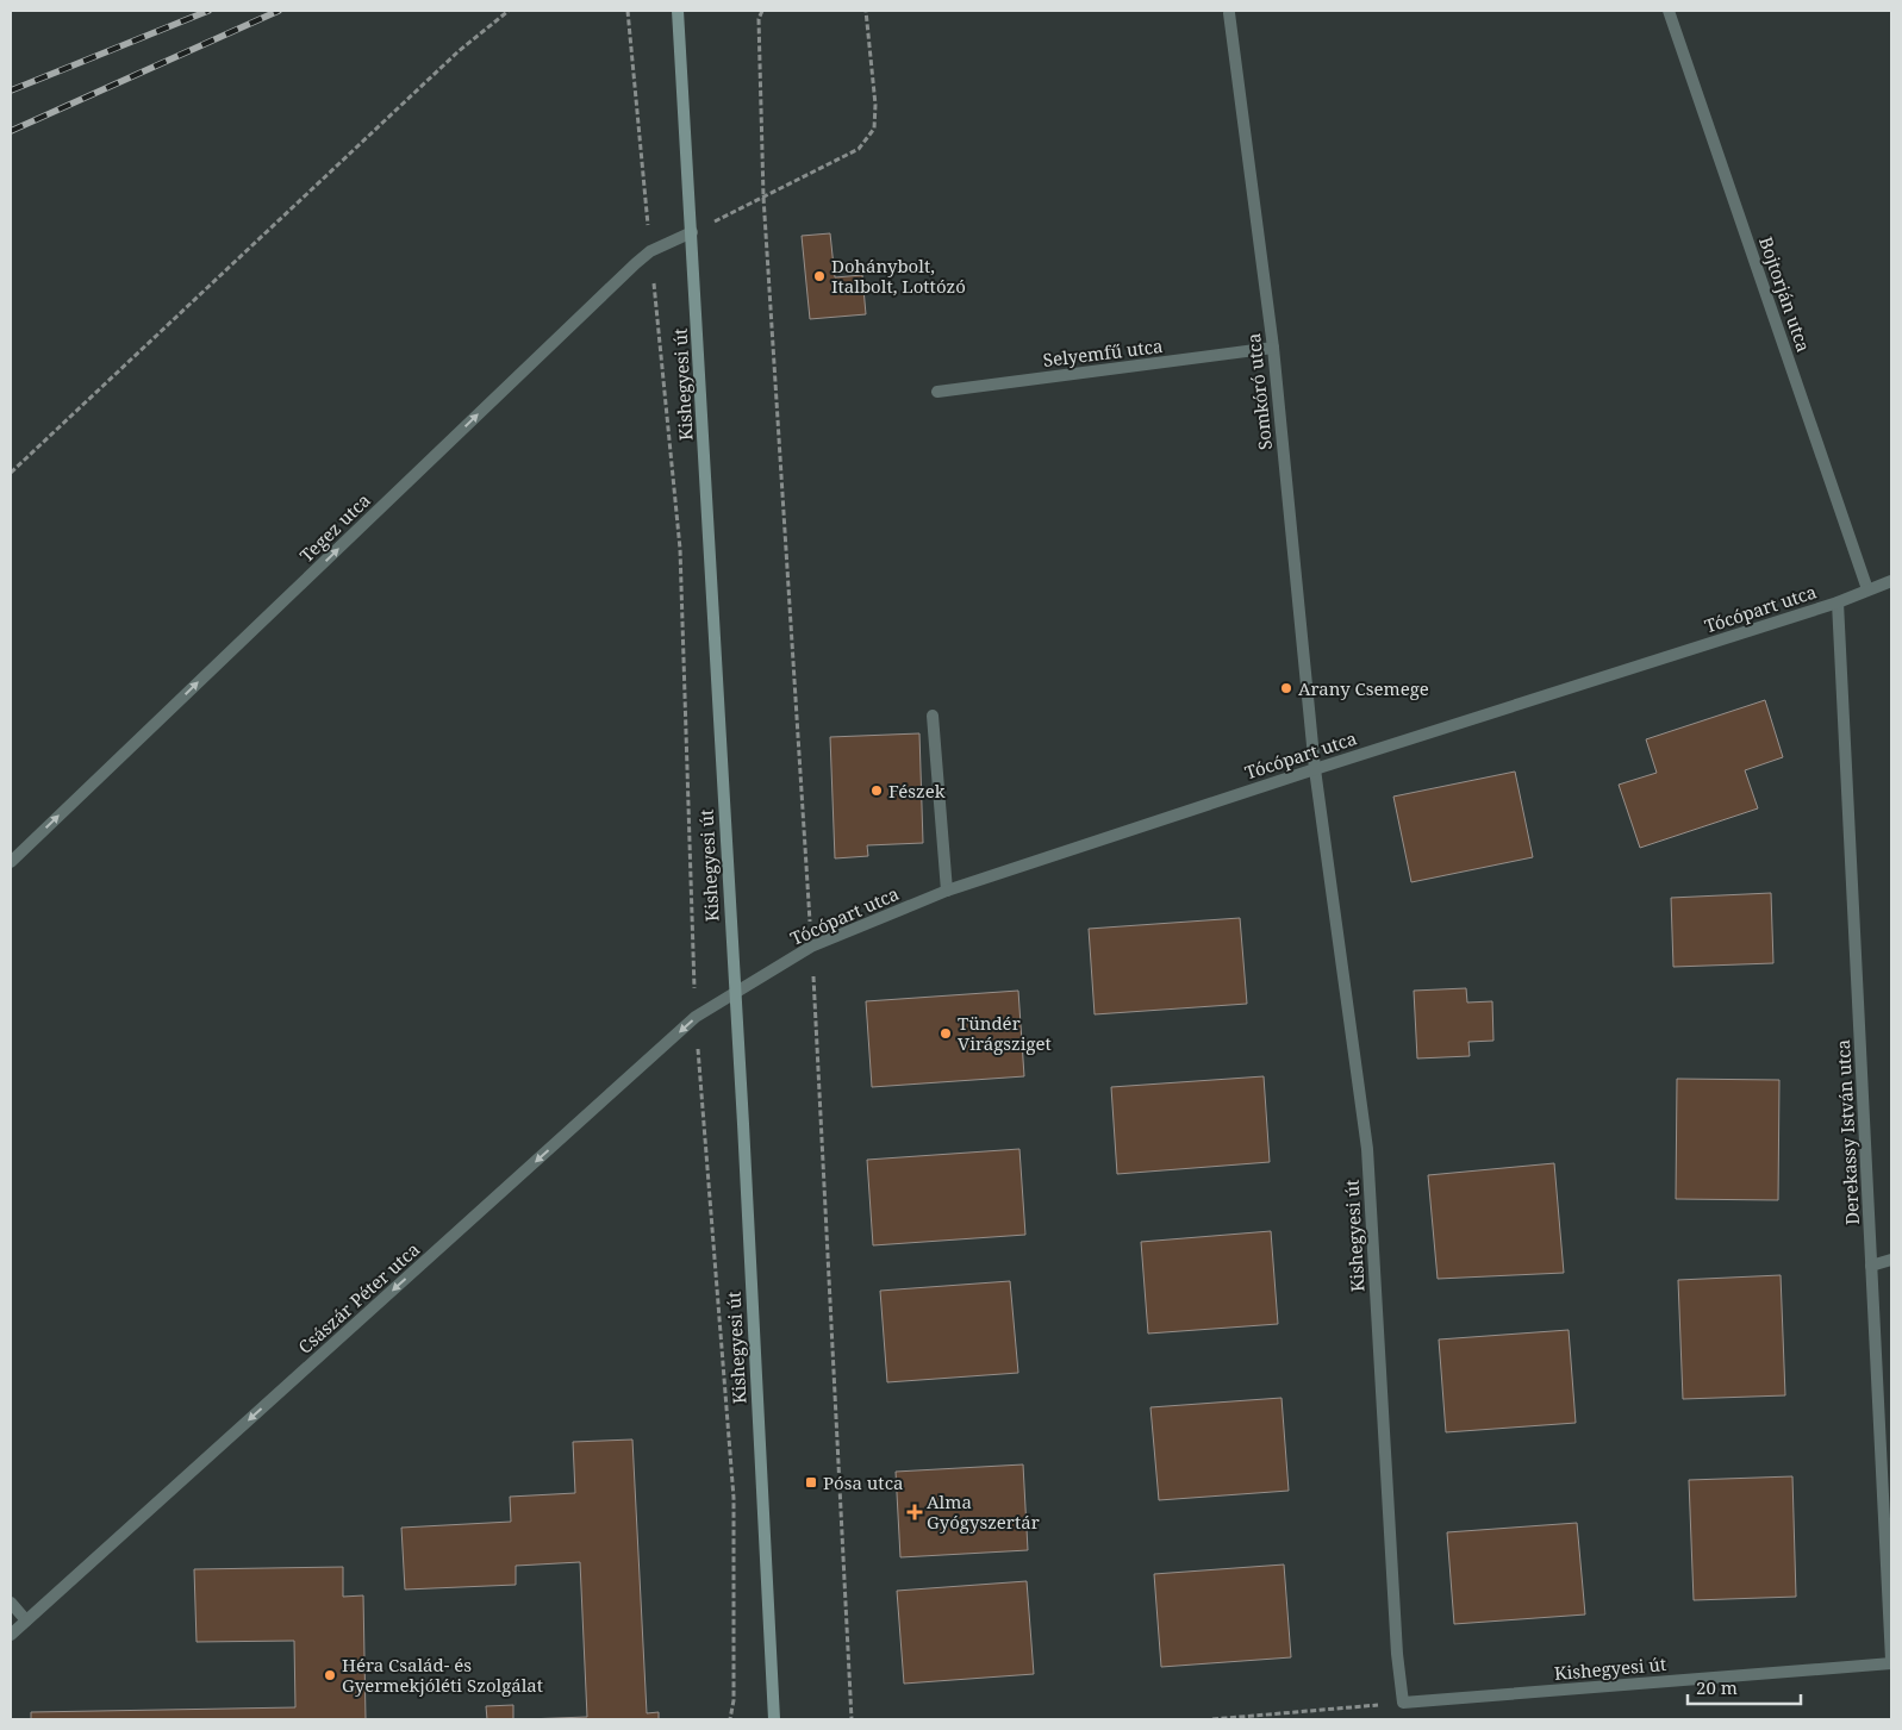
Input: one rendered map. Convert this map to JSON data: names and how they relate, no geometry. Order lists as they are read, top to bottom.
{
  "streets": {
    "street": [
      "Bojtorján utca",
      "Selyemfű utca",
      "Kishegyesi út",
      "Somkóró utca",
      "Tegez utca",
      "Tócópart utca",
      "Derekassy István utca",
      "Császár Péter utca"
    ]
  },
  "crossings": [
    ["Bojtorján utca", "Tócópart utca"],
    ["Selyemfű utca", "Somkóró utca"],
    ["Kishegyesi út", "Somkóró utca"],
    ["Kishegyesi út", "Tegez utca"],
    ["Kishegyesi út", "Tócópart utca"],
    ["Kishegyesi út", "Derekassy István utca"],
    ["Kishegyesi út", "Császár Péter utca"],
    ["Somkóró utca", "Tócópart utca"],
    ["Tócópart utca", "Derekassy István utca"],
    ["Tócópart utca", "Császár Péter utca"]
  ],
  "one_way": ["Tegez utca", "Császár Péter utca"],
  "places": {
    "other": [
      "Dohánybolt, Italbolt, Lottózó",
      "Arany Csemege",
      "Fészek",
      "Tündér Virágsziget",
      "Héra Család- és Gyermekjóléti Szolgálat"
    ],
    "transit": ["Pósa utca"],
    "health": ["Alma Gyógyszertár"]
  },
  "scale_bar": "20 m"
}
